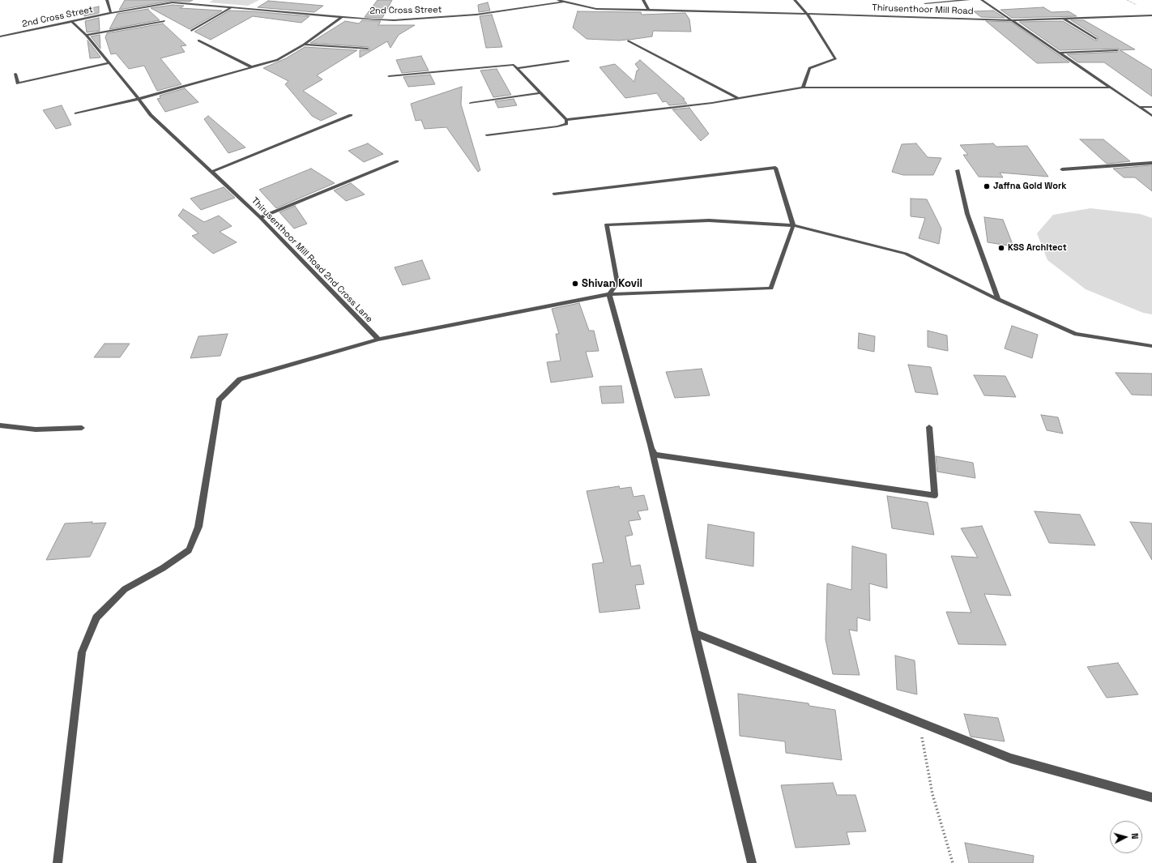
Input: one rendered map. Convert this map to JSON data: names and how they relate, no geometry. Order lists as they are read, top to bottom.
{
  "streets": {
    "street": ["Thirusenthoor Mill Road", "2nd Cross Street", "Thirusenthoor Mill Road 2nd Cross Lane"]
  },
  "crossings": [
    ["Thirusenthoor Mill Road", "2nd Cross Street"],
    ["2nd Cross Street", "Thirusenthoor Mill Road 2nd Cross Lane"]
  ],
  "places": ["Jaffna Gold Work", "KSS Architect", "Shivan Kovil"],
  "north": "right"
}
